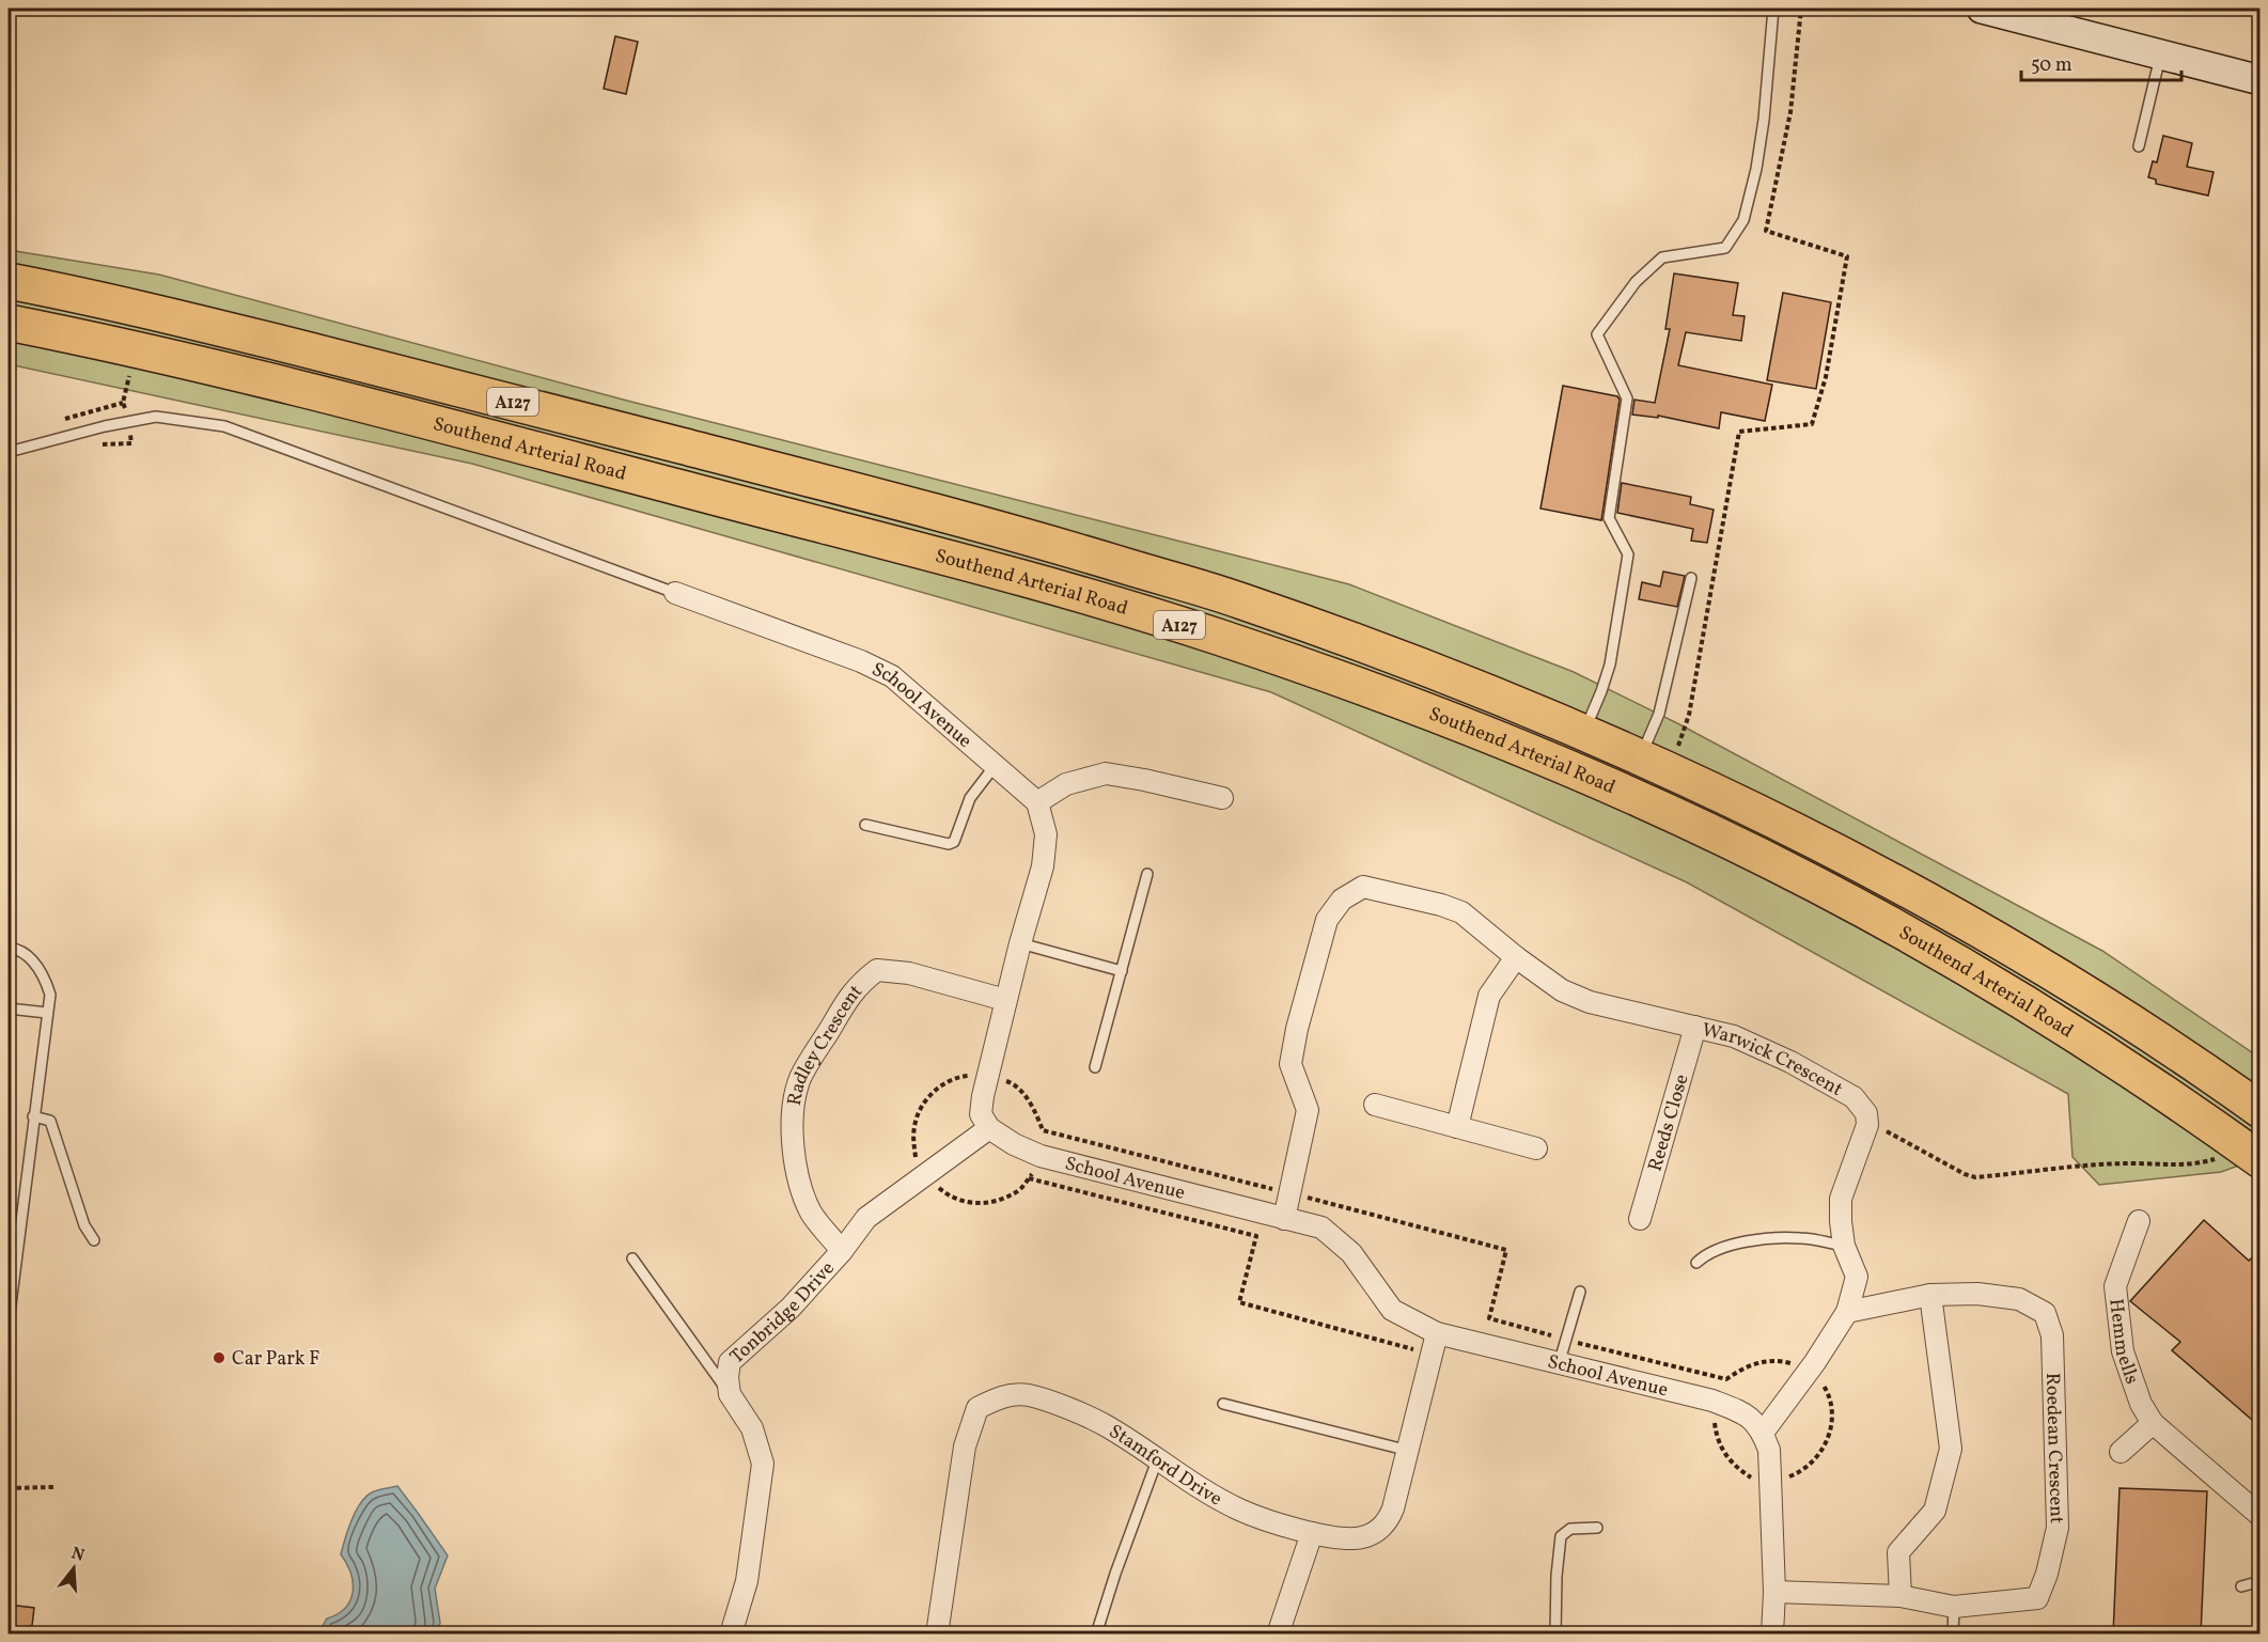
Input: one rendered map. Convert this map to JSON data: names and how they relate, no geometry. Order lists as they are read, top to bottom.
{
  "streets": {
    "highway": ["A127", "Southend Arterial Road"],
    "street": [
      "School Avenue",
      "Radley Crescent",
      "Warwick Crescent",
      "Reeds Close",
      "Tonbridge Drive",
      "Hemmells",
      "Roedean Crescent",
      "Stamford Drive"
    ]
  },
  "crossings": [
    ["School Avenue", "Warwick Crescent"],
    ["School Avenue", "Tonbridge Drive"],
    ["School Avenue", "Stamford Drive"],
    ["Radley Crescent", "Tonbridge Drive"],
    ["Warwick Crescent", "Reeds Close"]
  ],
  "places": ["Car Park F"],
  "scale_bar": "50 m",
  "north": "top"
}
